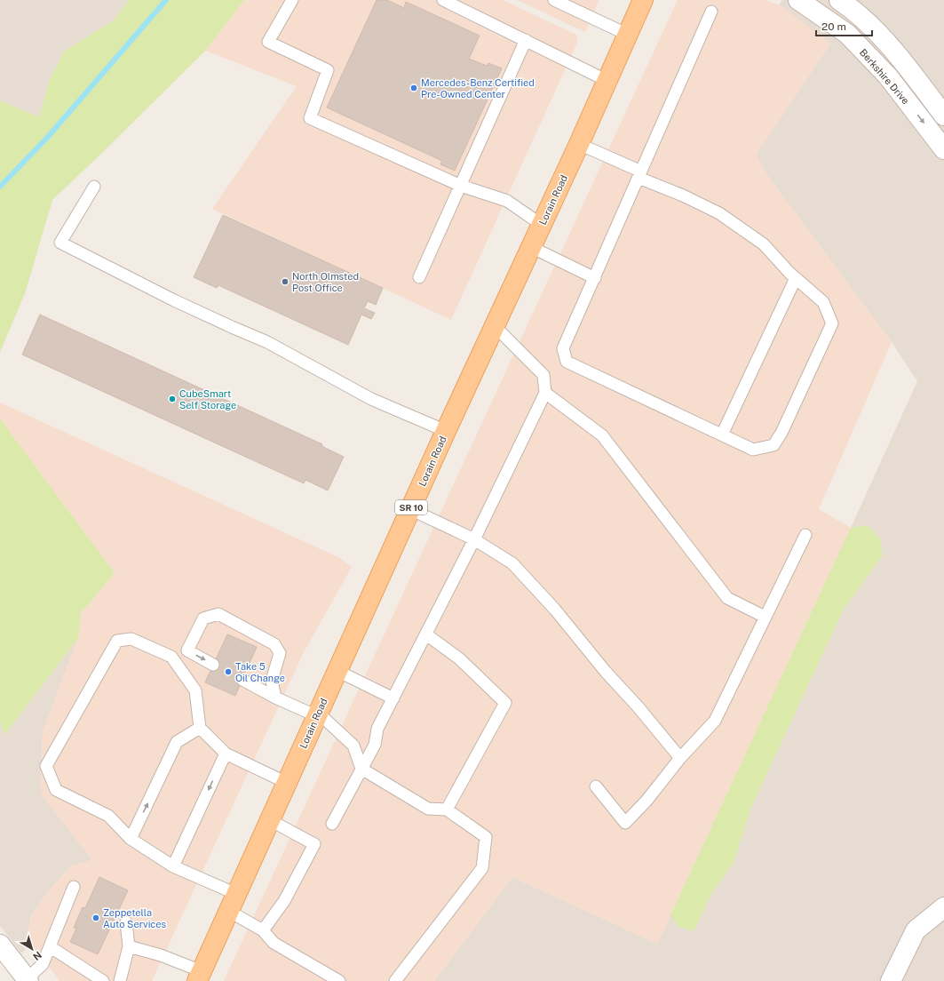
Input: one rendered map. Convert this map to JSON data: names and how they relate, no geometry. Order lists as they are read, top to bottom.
{
  "streets": {
    "main road": ["Lorain Road", "SR 10"],
    "street": ["Berkshire Drive"]
  },
  "places": [
    "Mercedes-Benz Certified Pre-Owned Center",
    "North Olmsted Post Office",
    "CubeSmart Self Storage",
    "Take 5 Oil Change",
    "Zeppetella Auto Services"
  ],
  "scale_bar": "20 m",
  "north": "bottom right"
}
